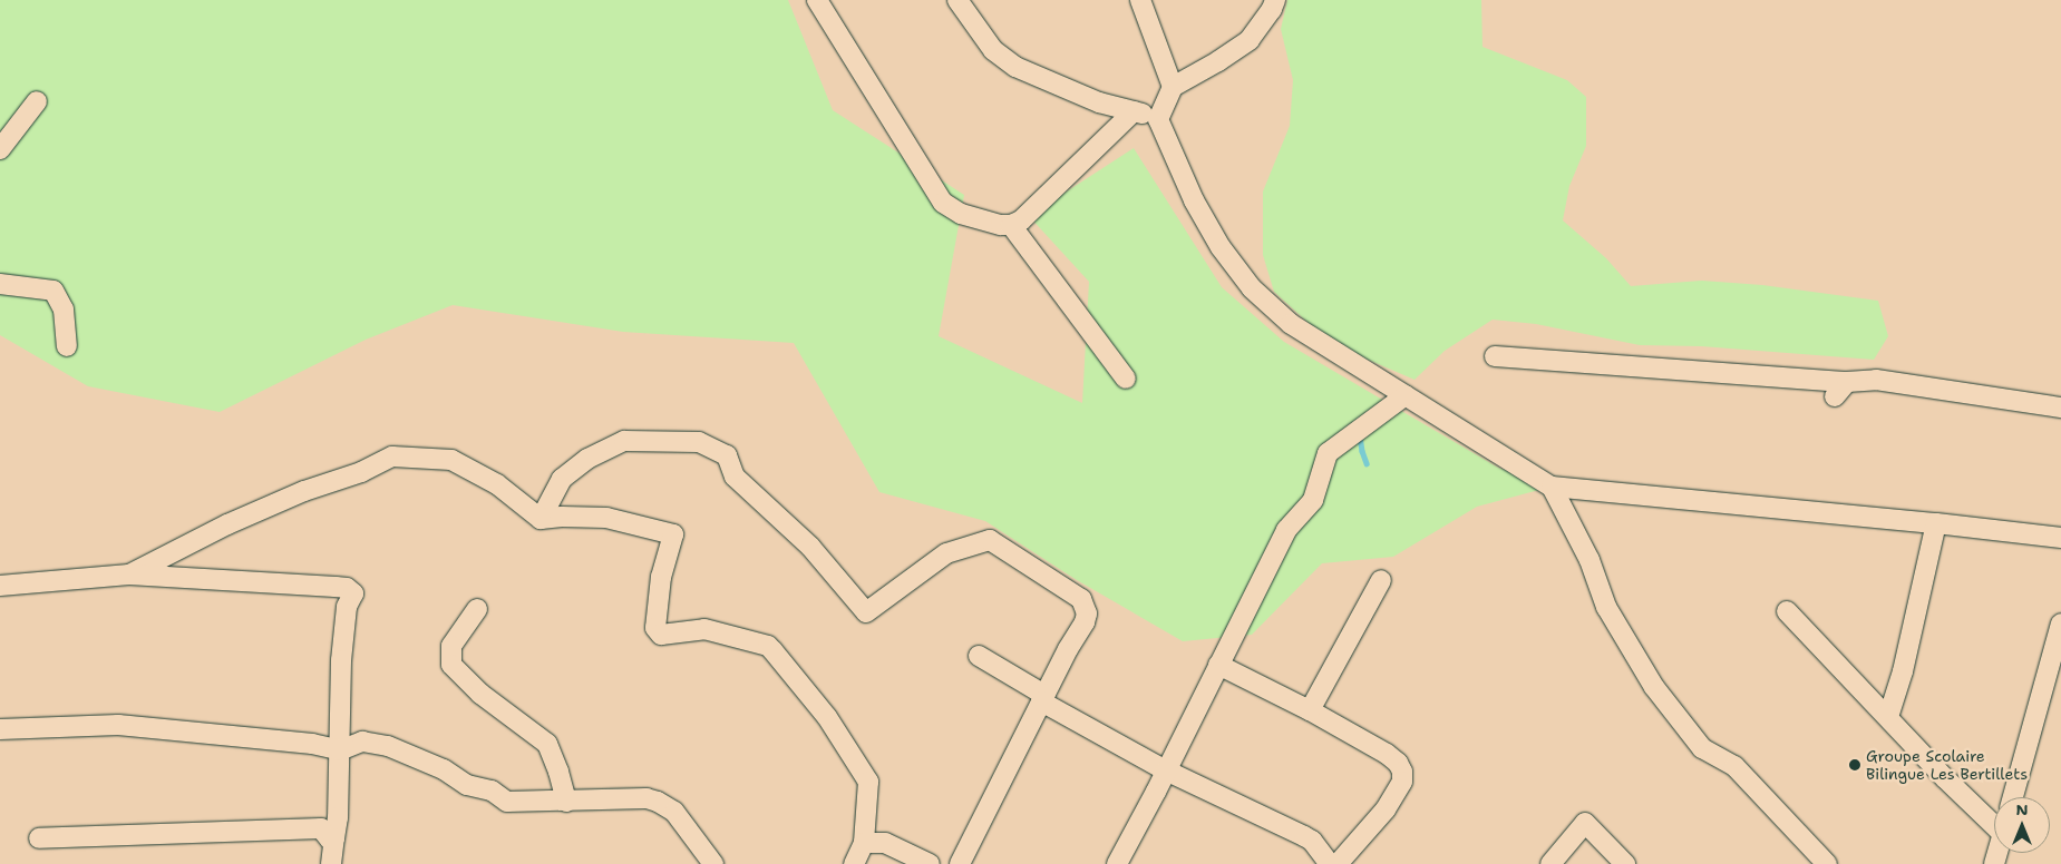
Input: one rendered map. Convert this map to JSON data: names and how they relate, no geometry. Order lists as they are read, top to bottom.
{
  "places": ["Groupe Scolaire Bilingue Les Bertillets"],
  "north": "top"
}
